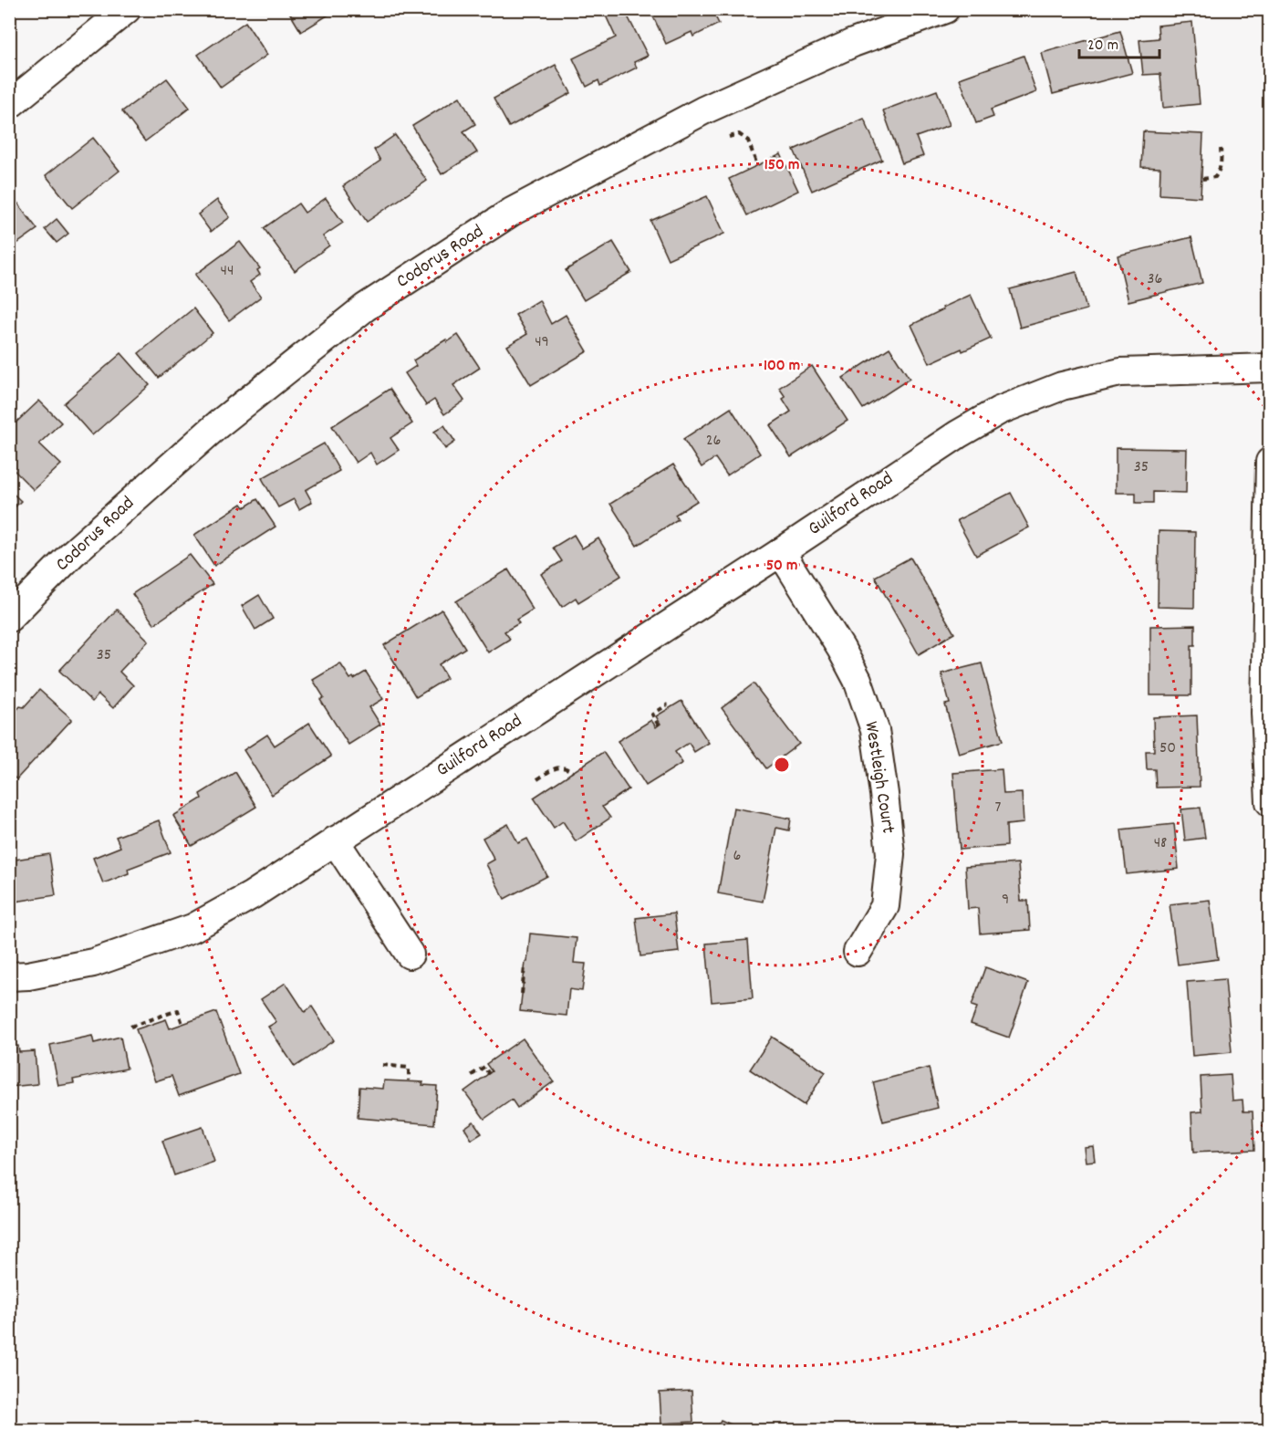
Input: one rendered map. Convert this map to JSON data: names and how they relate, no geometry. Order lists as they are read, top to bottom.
{
  "streets": {
    "street": ["Codorus Road", "Guilford Road", "Westleigh Court"]
  },
  "crossings": [
    ["Guilford Road", "Westleigh Court"]
  ],
  "house_numbers": [
    "44",
    "36",
    "49",
    "26",
    "35",
    "35",
    "50",
    "7",
    "48",
    "6",
    "9"
  ],
  "scale_bar": "20 m",
  "rings": ["150 m", "100 m", "50 m"]
}
